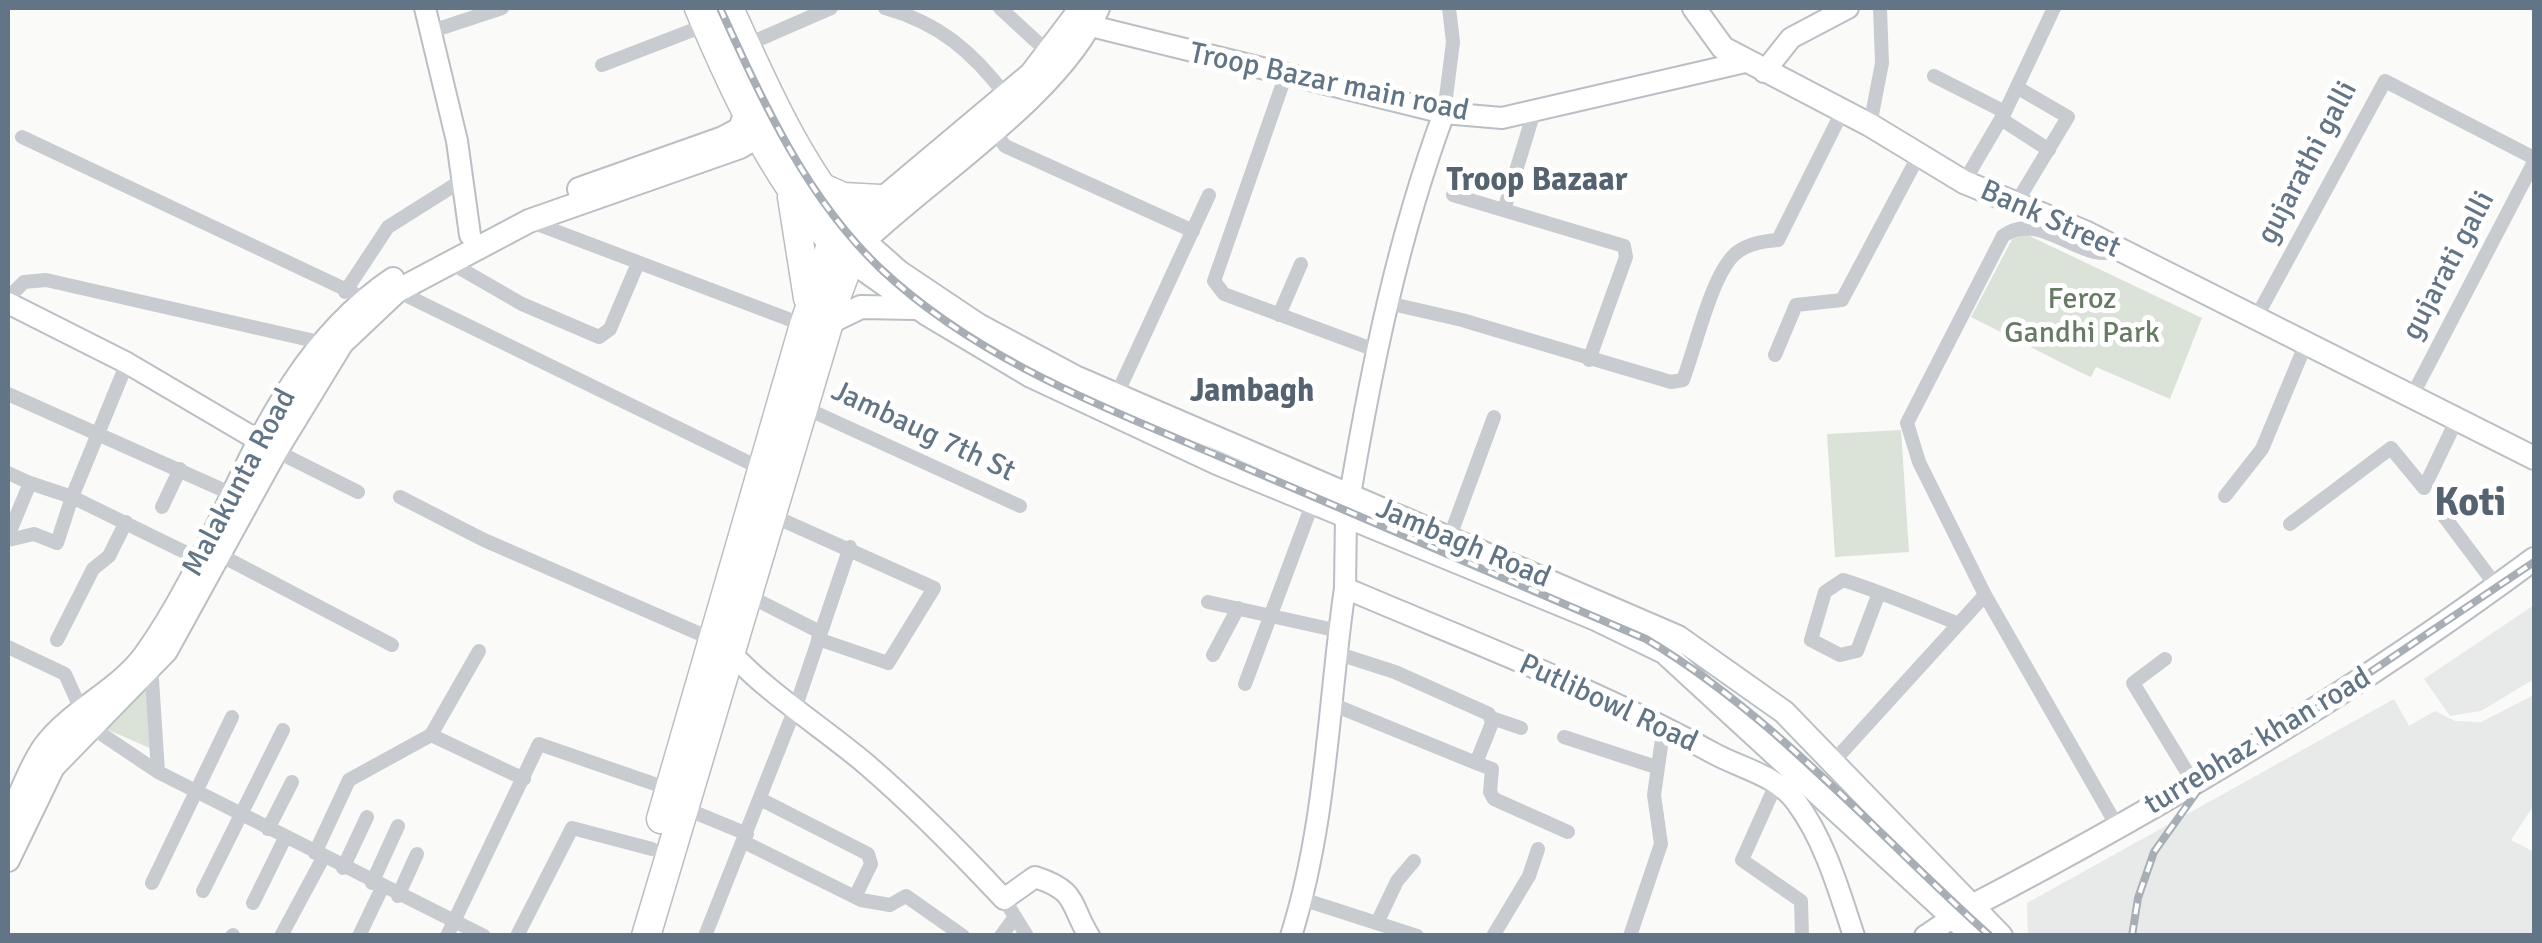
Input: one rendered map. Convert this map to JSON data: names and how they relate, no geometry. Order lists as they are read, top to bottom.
{
  "streets": {
    "main road": [
      "Bank Street",
      "Malakunta Road",
      "Jambagh Road",
      "turrebhaz khan road"
    ],
    "street": [
      "Troop Bazar main road",
      "gujarathi galli",
      "gujarati galli",
      "Jambaug 7th St",
      "Putlibowl Road"
    ]
  },
  "crossings": [
    ["Troop Bazar main road", "Bank Street"],
    ["gujarathi galli", "Bank Street"],
    ["gujarathi galli", "gujarati galli"],
    ["Bank Street", "gujarati galli"],
    ["Jambagh Road", "turrebhaz khan road"]
  ],
  "districts": ["Troop Bazaar", "Jambagh", "Koti"],
  "parks": ["Feroz Gandhi Park"]
}
